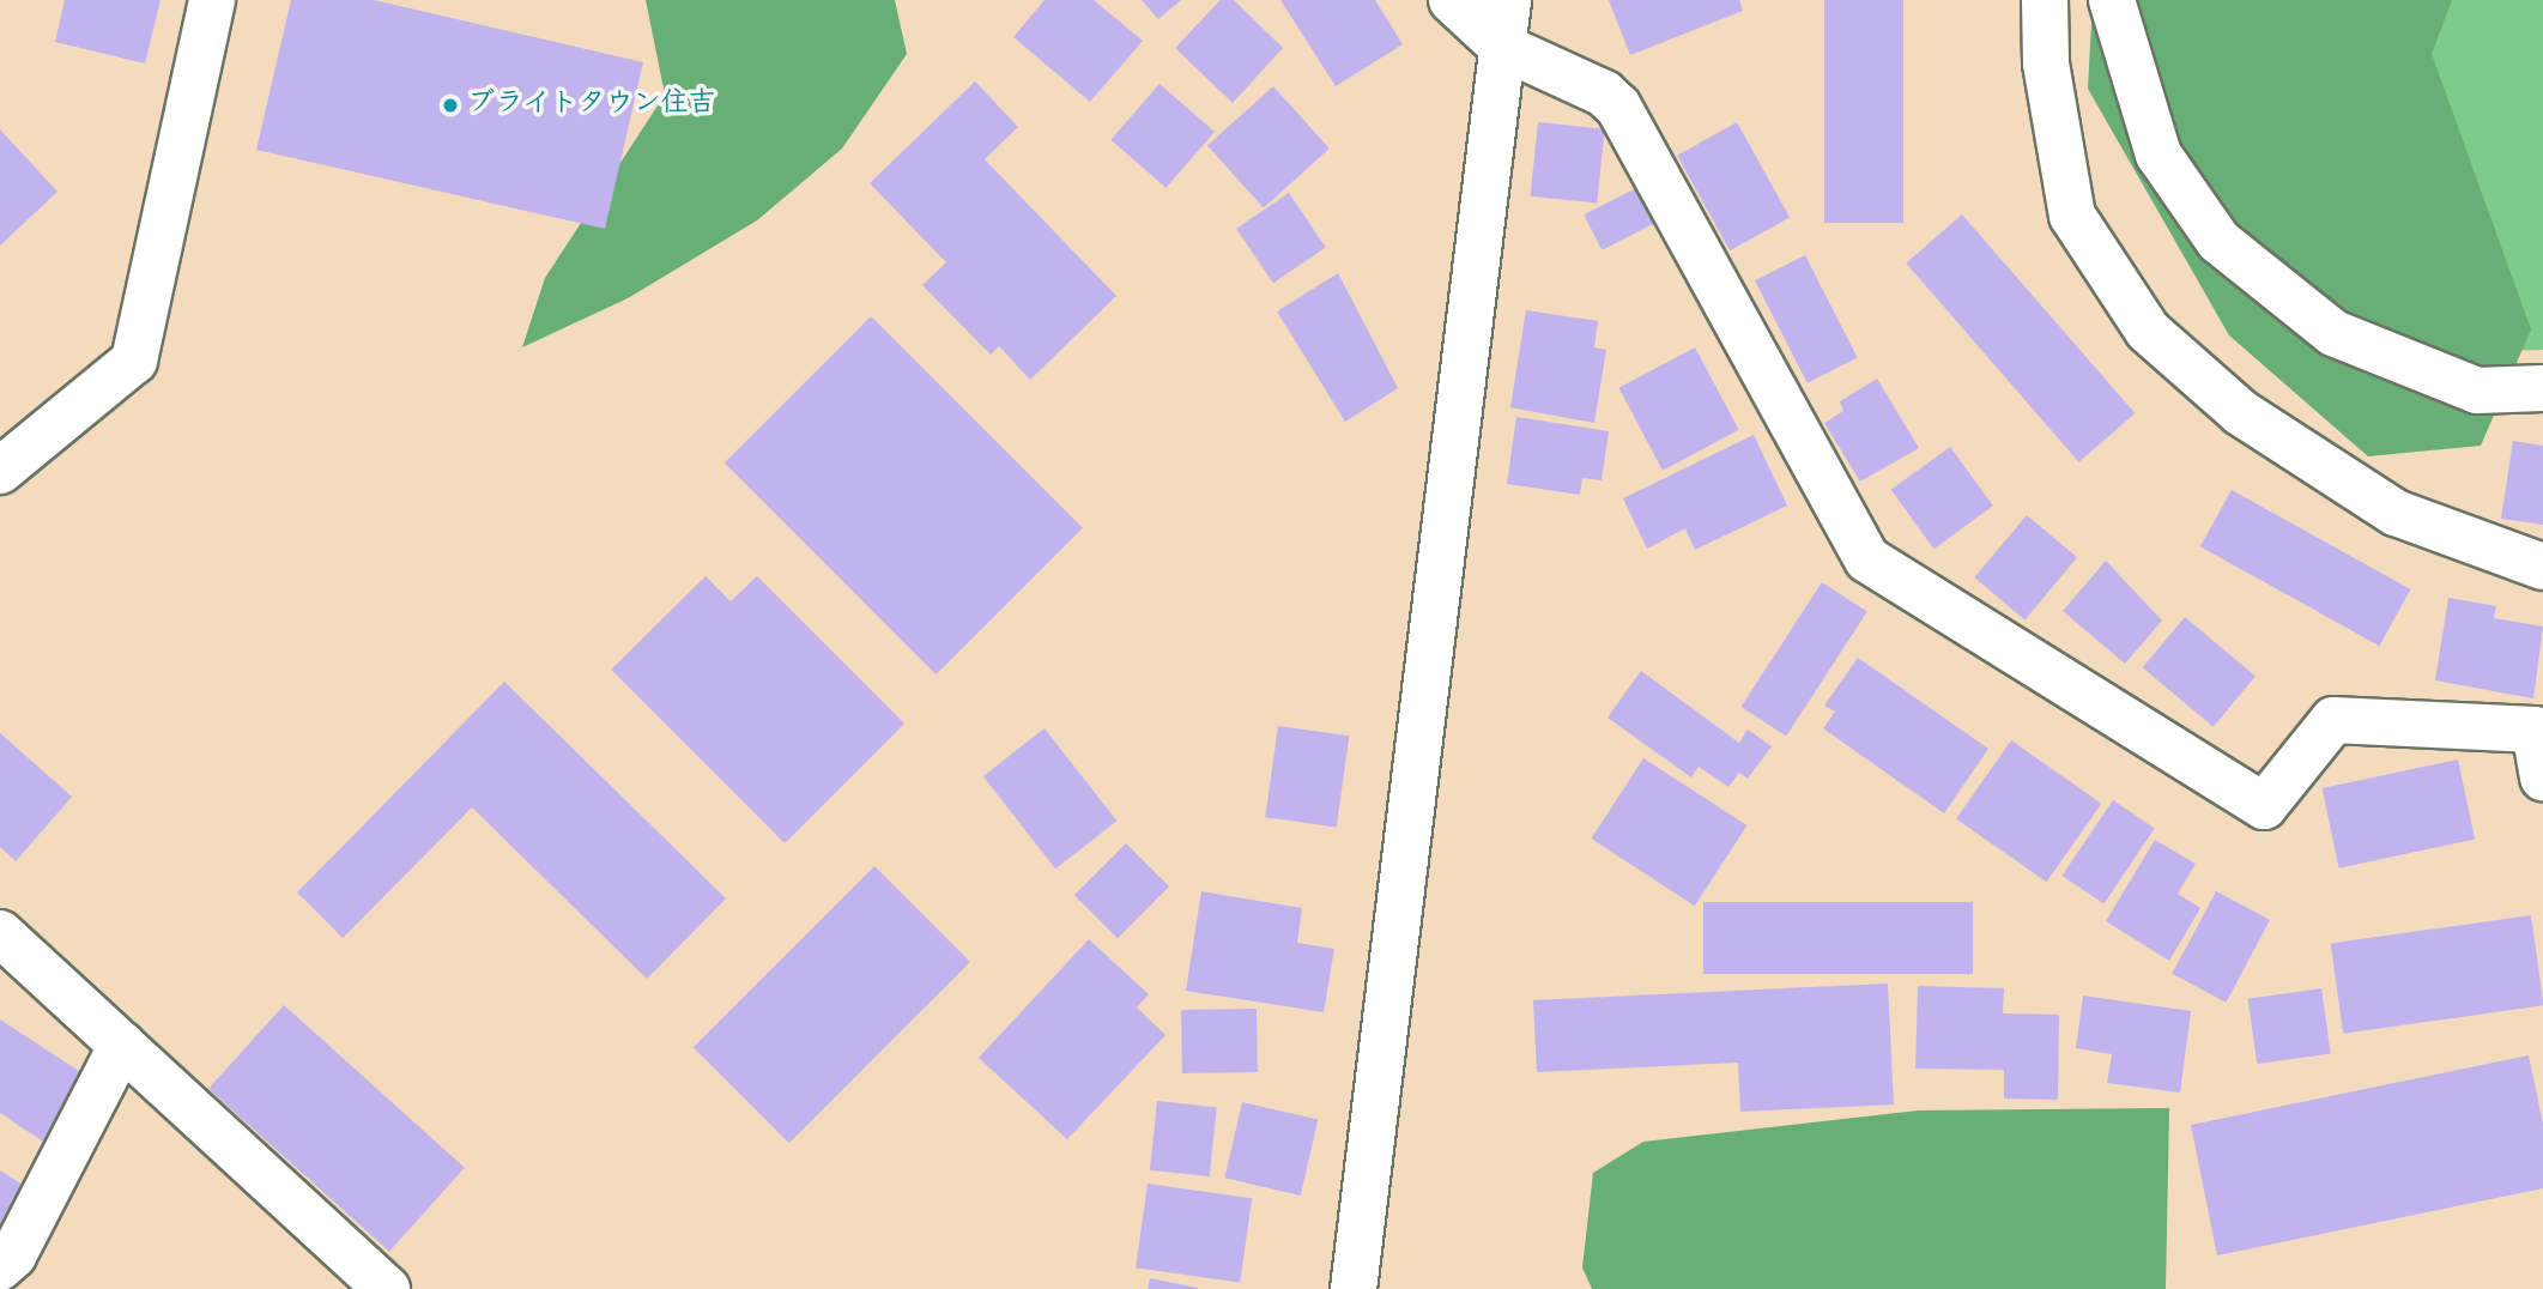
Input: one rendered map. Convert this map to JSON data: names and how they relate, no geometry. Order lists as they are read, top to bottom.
{
  "places": ["ブライトタウン住吉"]
}
